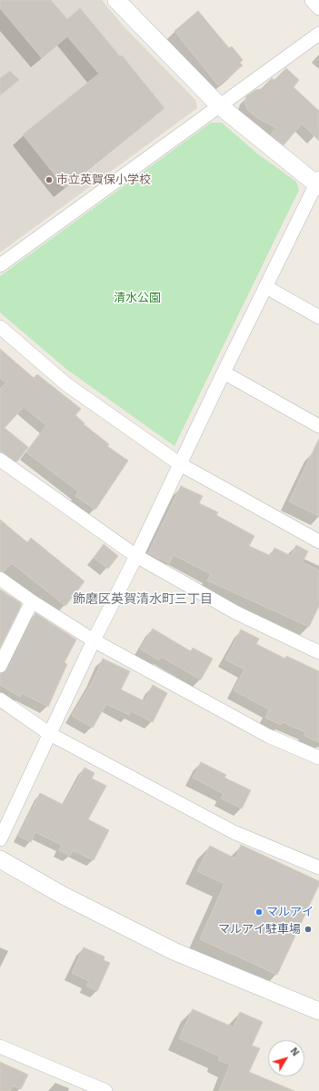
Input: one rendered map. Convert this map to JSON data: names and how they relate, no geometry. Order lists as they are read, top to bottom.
{
  "districts": ["飾磨区英賀清水町三丁目"],
  "parks": ["清水公園"],
  "places": ["市立英賀保小学校", "マルアイ", "マルアイ駐車場"],
  "north": "top right"
}
